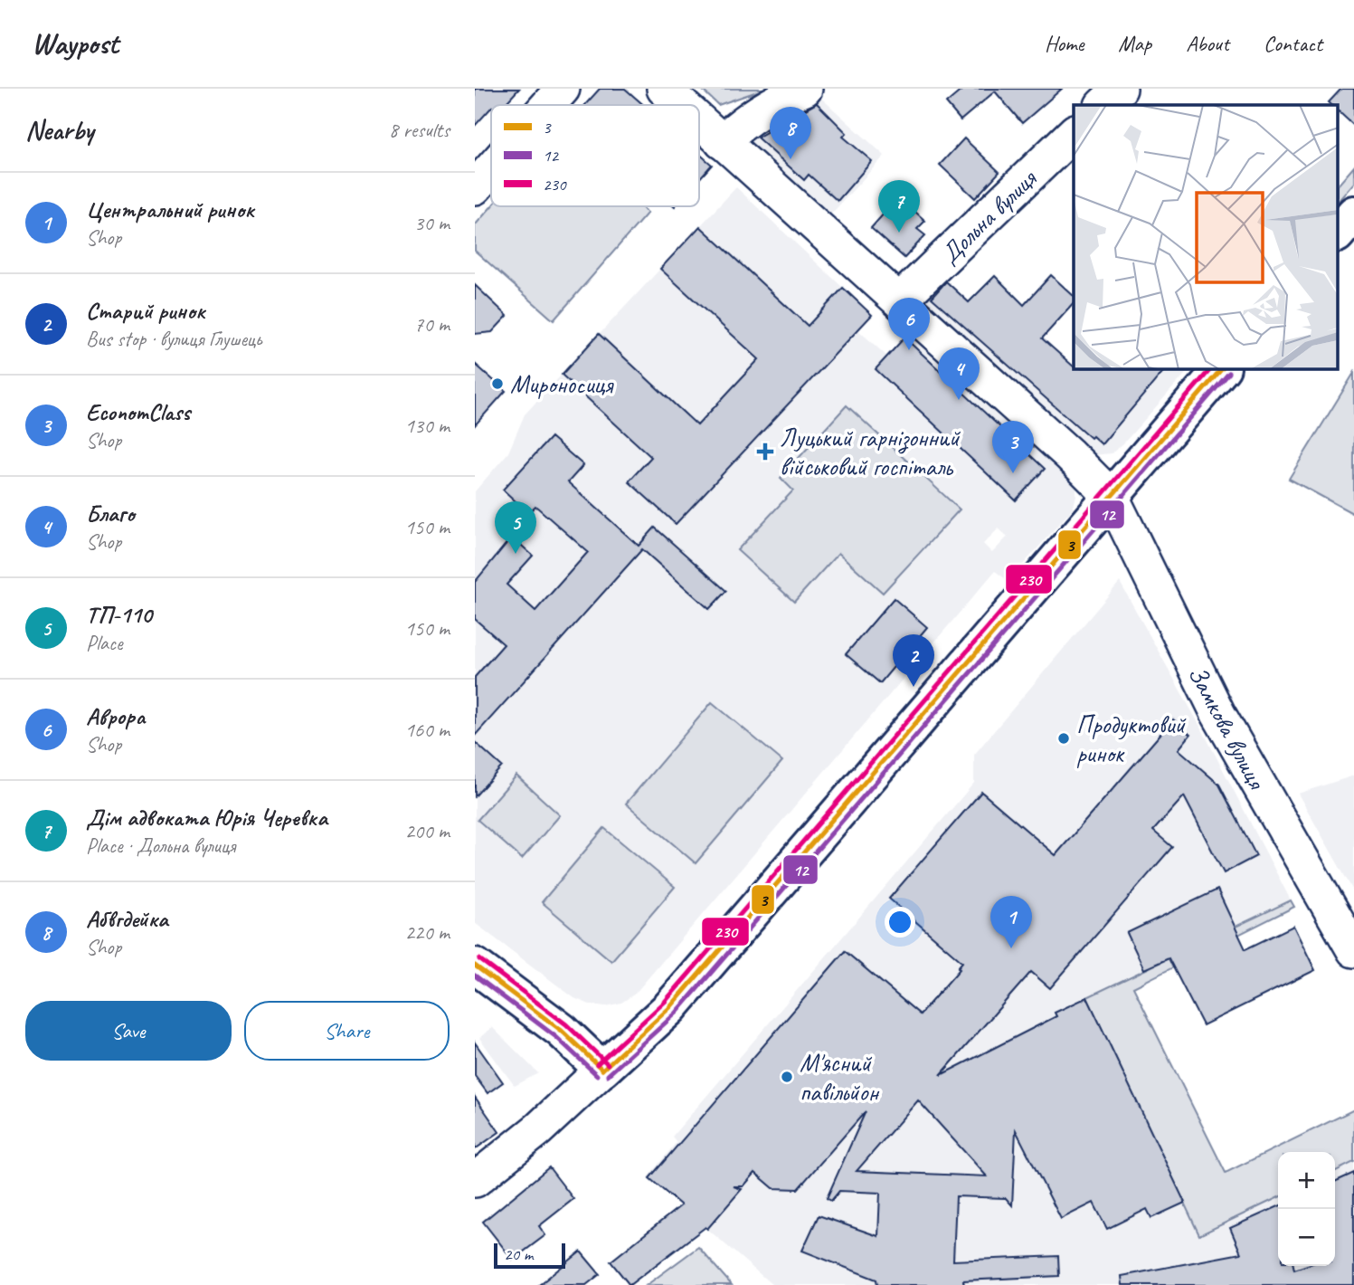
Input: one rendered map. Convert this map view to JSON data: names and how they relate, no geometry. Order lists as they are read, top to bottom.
{
  "streets": {
    "street": ["Дольна вулиця", "Замкова вулиця"]
  },
  "crossings": [
    ["Дольна вулиця", "Замкова вулиця"]
  ],
  "places": {
    "other": ["Мироносиця", "Продуктовий ринок", "М'ясний павільйон"],
    "health": ["Луцький гарнізонний військовий госпіталь"]
  },
  "lines": ["transit line 3", "transit line 230", "transit line 12"],
  "legend": ["3", "12", "230"],
  "scale_bar": "20 m",
  "page": {
    "header": "Waypost",
    "nav": [
      "Home",
      "Map",
      "About",
      "Contact"
    ],
    "heading": ["Nearby", "8 results"],
    "pins": [
      "8",
      "7",
      "6",
      "4",
      "3",
      "5",
      "2",
      "1"
    ],
    "list": [
      {
        "mark": "1",
        "name": "Центральний ринок",
        "note": "Shop",
        "value": "30 m"
      },
      {
        "mark": "2",
        "name": "Старий ринок",
        "note": "Bus stop · вулиця Глушець",
        "value": "70 m"
      },
      {
        "mark": "3",
        "name": "EconomClass",
        "note": "Shop",
        "value": "130 m"
      },
      {
        "mark": "4",
        "name": "Благо",
        "note": "Shop",
        "value": "150 m"
      },
      {
        "mark": "5",
        "name": "ТП-110",
        "note": "Place",
        "value": "150 m"
      },
      {
        "mark": "6",
        "name": "Аврора",
        "note": "Shop",
        "value": "160 m"
      },
      {
        "mark": "7",
        "name": "Дім адвоката Юрія Черевка",
        "note": "Place · Дольна вулиця",
        "value": "200 m"
      },
      {
        "mark": "8",
        "name": "Абвгдейка",
        "note": "Shop",
        "value": "220 m"
      }
    ],
    "buttons": ["Save", "Share"],
    "map_buttons": ["+", "−"],
    "scale": "20 m"
  }
}
